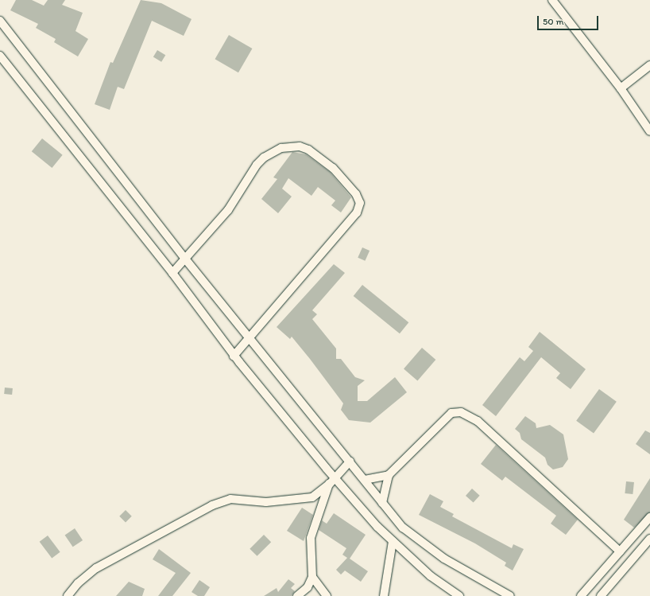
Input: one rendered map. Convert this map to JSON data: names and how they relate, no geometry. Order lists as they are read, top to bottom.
{
  "scale_bar": "50 m"
}
